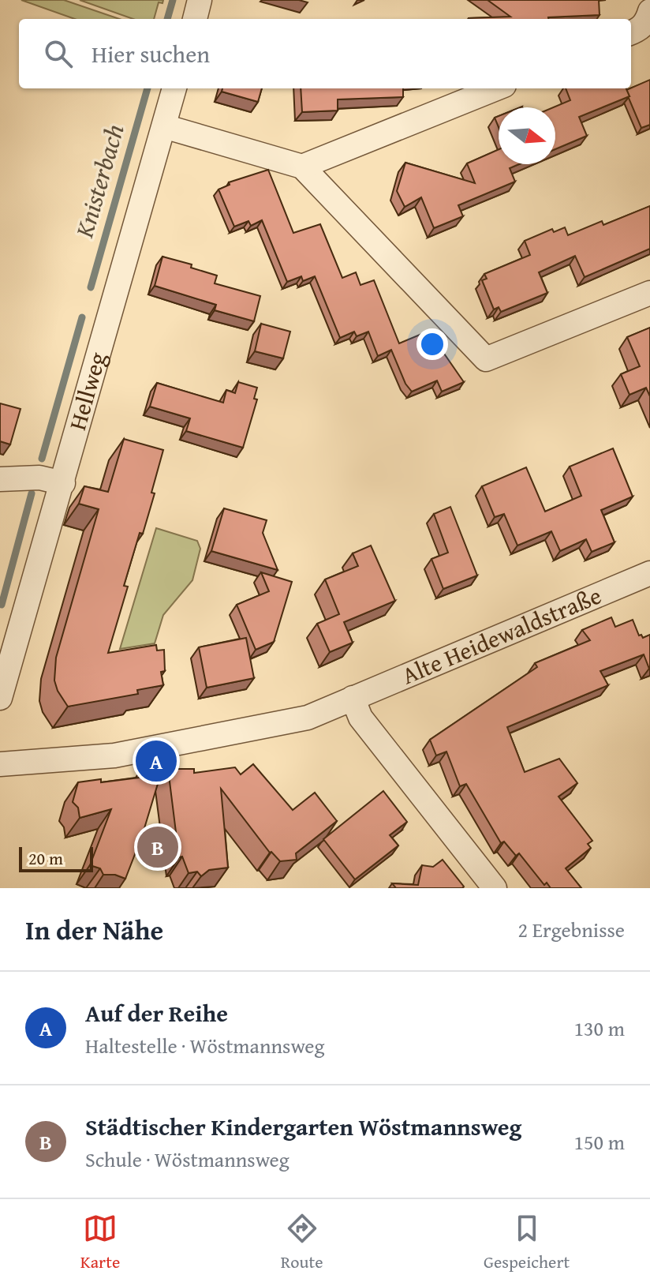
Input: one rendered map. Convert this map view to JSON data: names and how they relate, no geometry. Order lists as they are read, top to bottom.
{
  "streets": {
    "street": ["Hellweg", "Alte Heidewaldstraße"]
  },
  "water": ["Knisterbach"],
  "scale_bar": "20 m",
  "north": "right",
  "page": {
    "search": "Hier suchen",
    "pins": ["A", "B"],
    "scale": "20 m",
    "heading": ["In der Nähe", "2 Ergebnisse"],
    "list": [
      {
        "mark": "A",
        "name": "Auf der Reihe",
        "note": "Haltestelle · Wöstmannsweg",
        "value": "130 m"
      },
      {
        "mark": "B",
        "name": "Städtischer Kindergarten Wöstmannsweg",
        "note": "Schule · Wöstmannsweg",
        "value": "150 m"
      }
    ],
    "nav": ["Karte", "Route", "Gespeichert"]
  }
}
